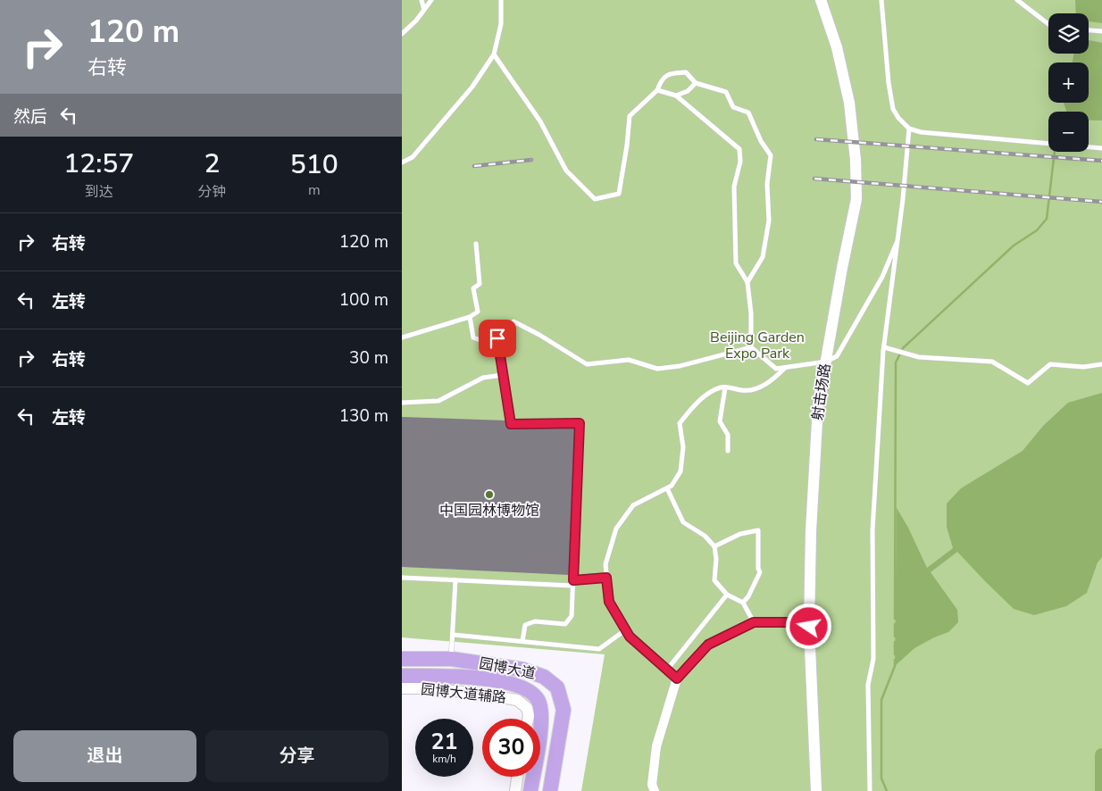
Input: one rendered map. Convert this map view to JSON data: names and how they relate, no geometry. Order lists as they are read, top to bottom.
{
  "streets": {
    "main road": ["园博大道"],
    "street": ["射击场路", "园博大道辅路"]
  },
  "parks": ["Beijing Garden Expo Park"],
  "places": ["中国园林博物馆"],
  "page": {
    "turn": ["120 m", "右转"],
    "map_buttons": ["+", "−"],
    "then": "然后",
    "eta": [
      "12:57",
      "到达",
      "2",
      "分钟",
      "510",
      "m"
    ],
    "list": [
      {
        "name": "右转",
        "value": "120 m"
      },
      {
        "name": "左转",
        "value": "100 m"
      },
      {
        "name": "右转",
        "value": "30 m"
      },
      {
        "name": "左转",
        "value": "130 m"
      }
    ],
    "speed": "21 km/h",
    "limit": "30",
    "buttons": ["退出", "分享"]
  }
}
